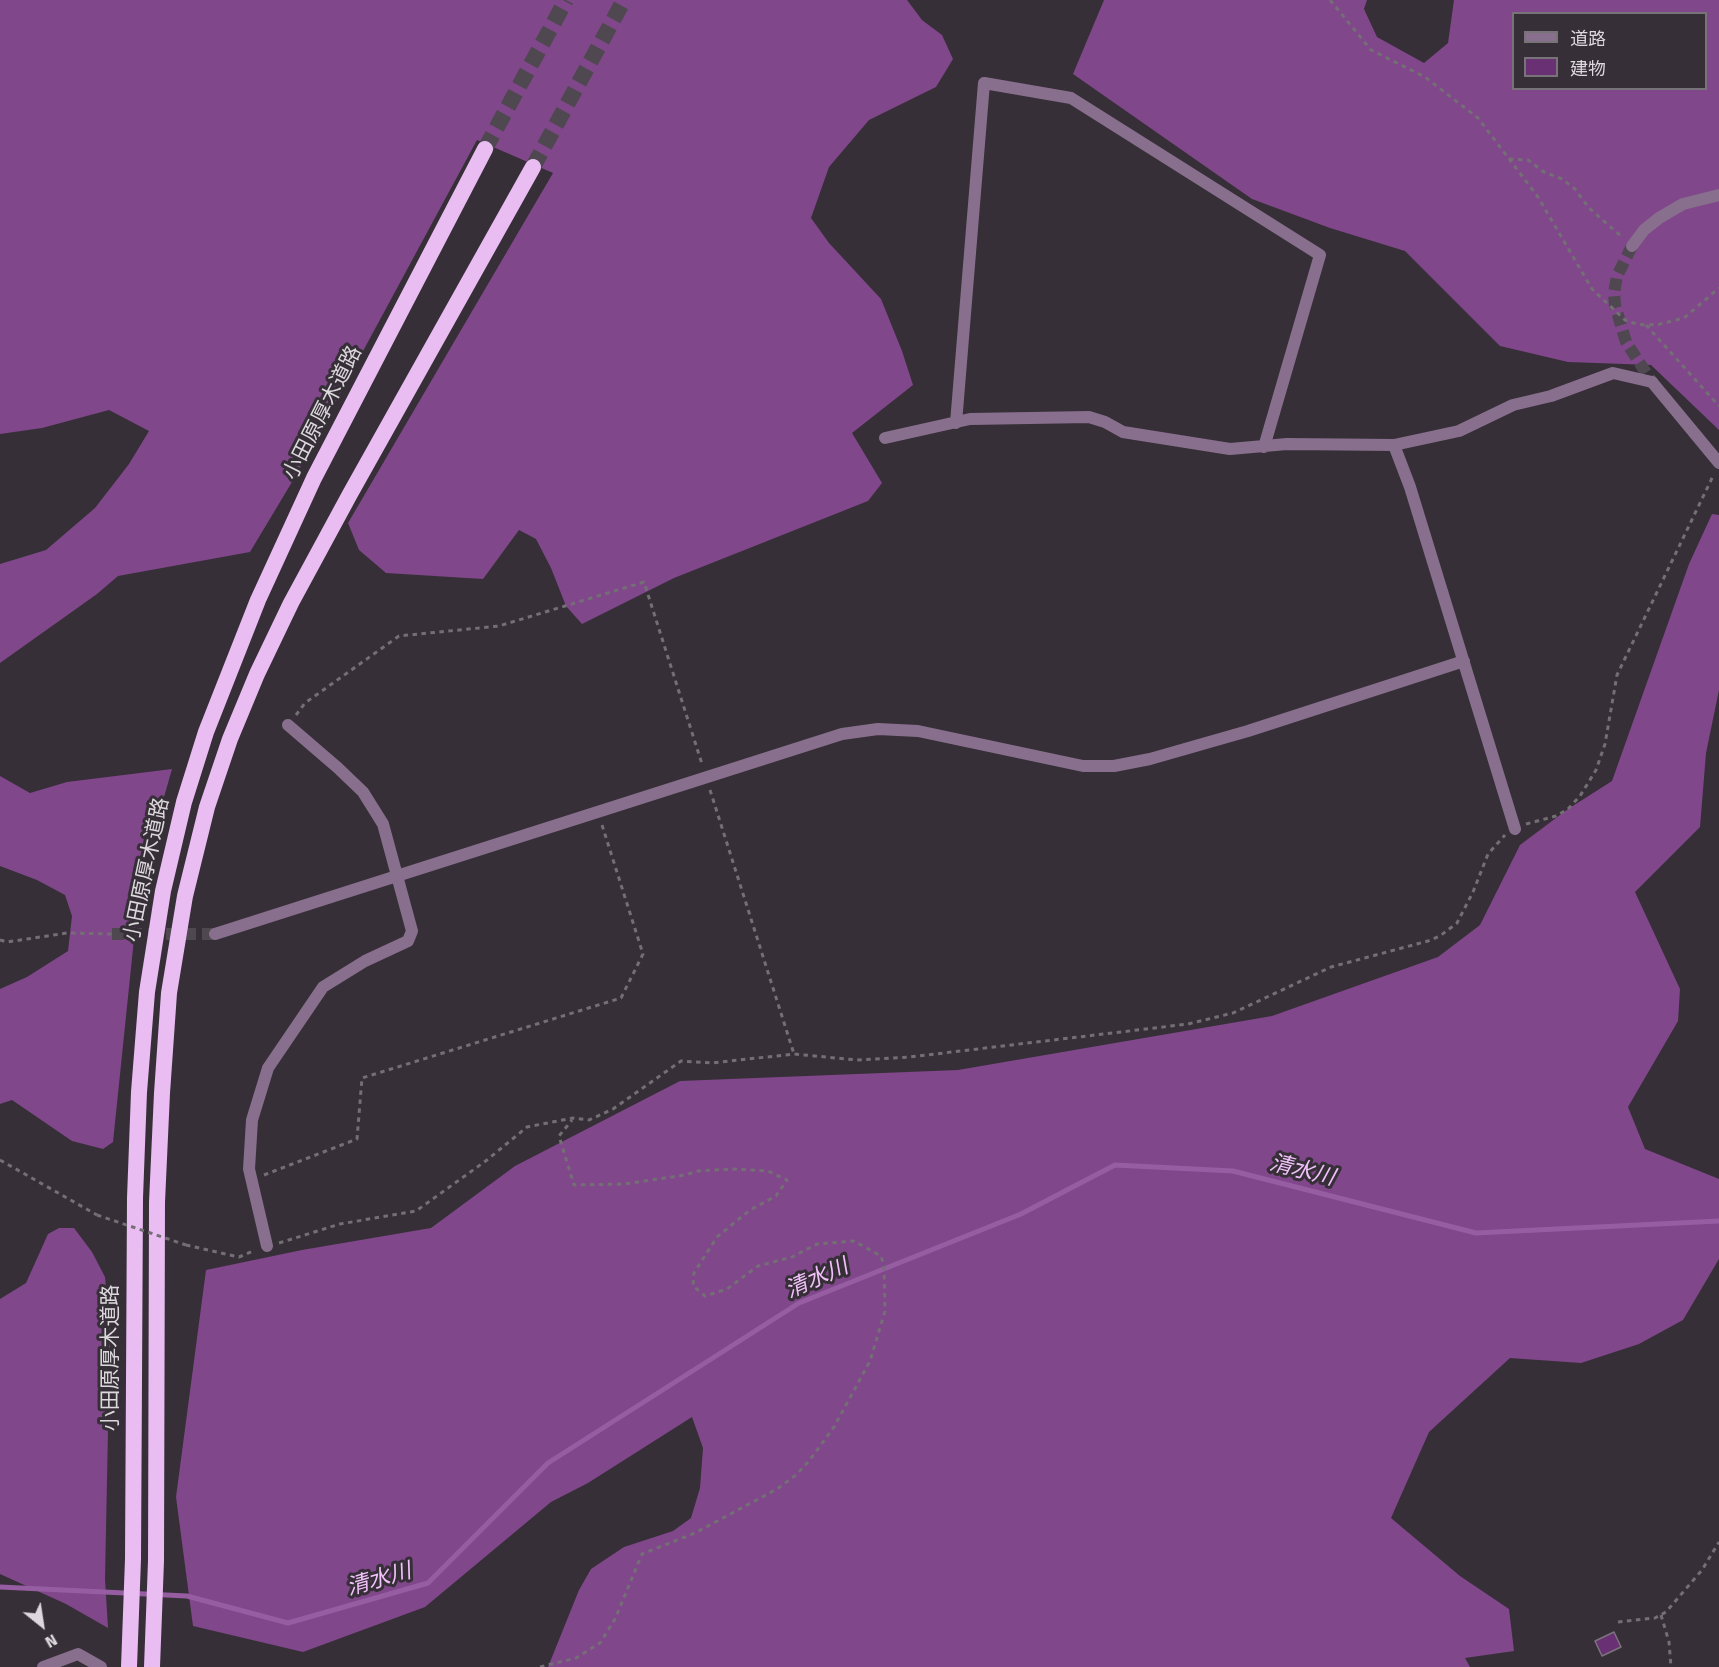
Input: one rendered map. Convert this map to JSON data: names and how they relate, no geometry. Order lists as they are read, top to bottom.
{
  "streets": {
    "highway": ["小田原厚木道路"]
  },
  "water": ["清水川"],
  "legend": ["道路", "建物"],
  "north": "bottom right"
}
